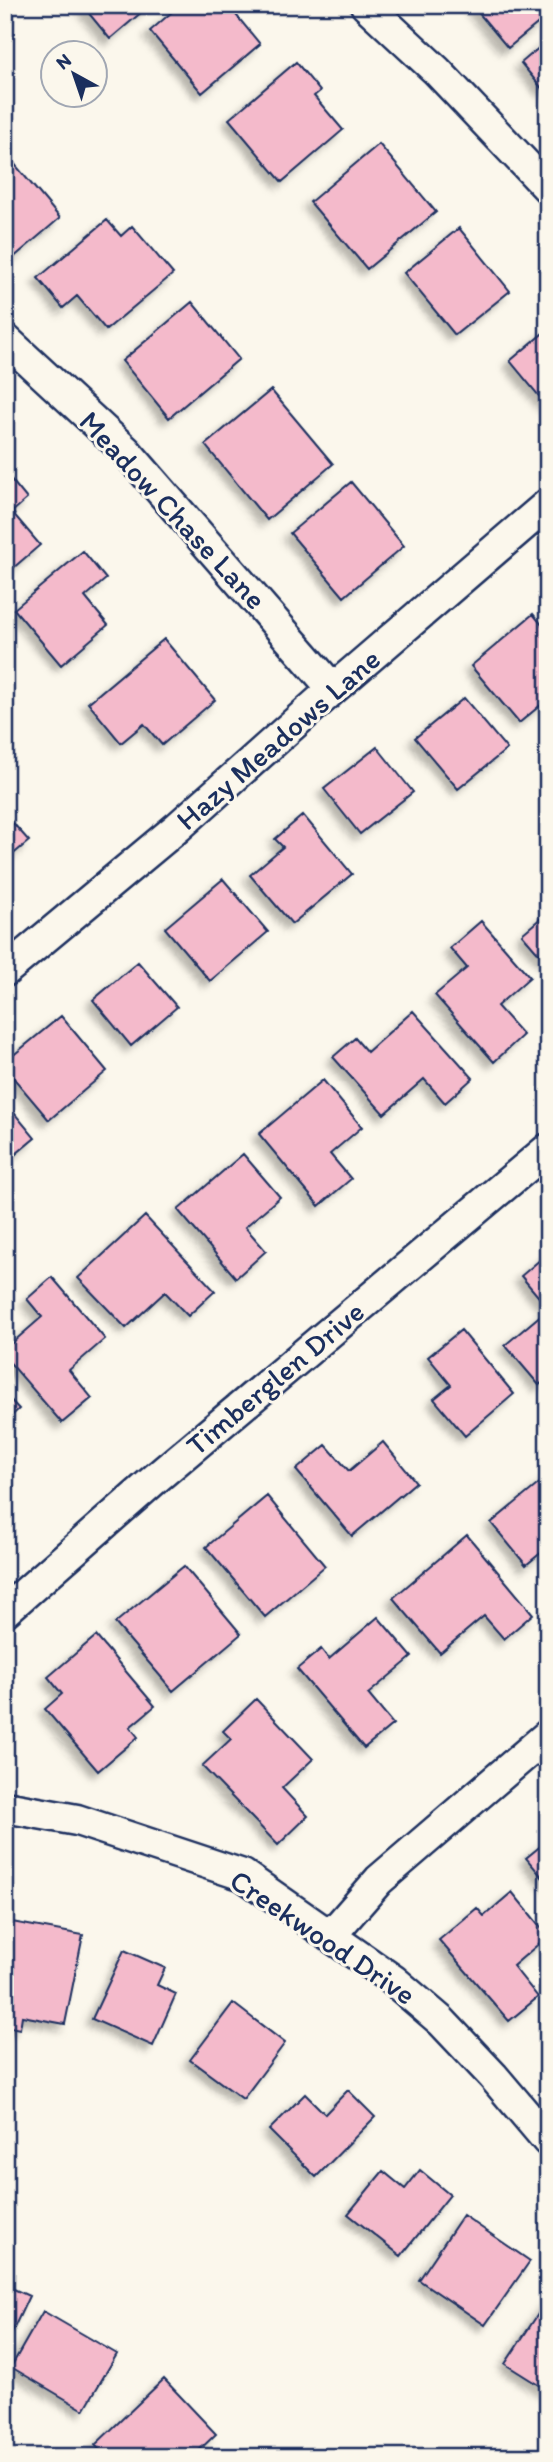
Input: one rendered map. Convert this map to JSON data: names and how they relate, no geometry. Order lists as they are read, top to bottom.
{
  "streets": {
    "street": [
      "Meadow Chase Lane",
      "Hazy Meadows Lane",
      "Timberglen Drive",
      "Creekwood Drive"
    ]
  },
  "crossings": [
    ["Meadow Chase Lane", "Hazy Meadows Lane"]
  ],
  "north": "top left"
}
